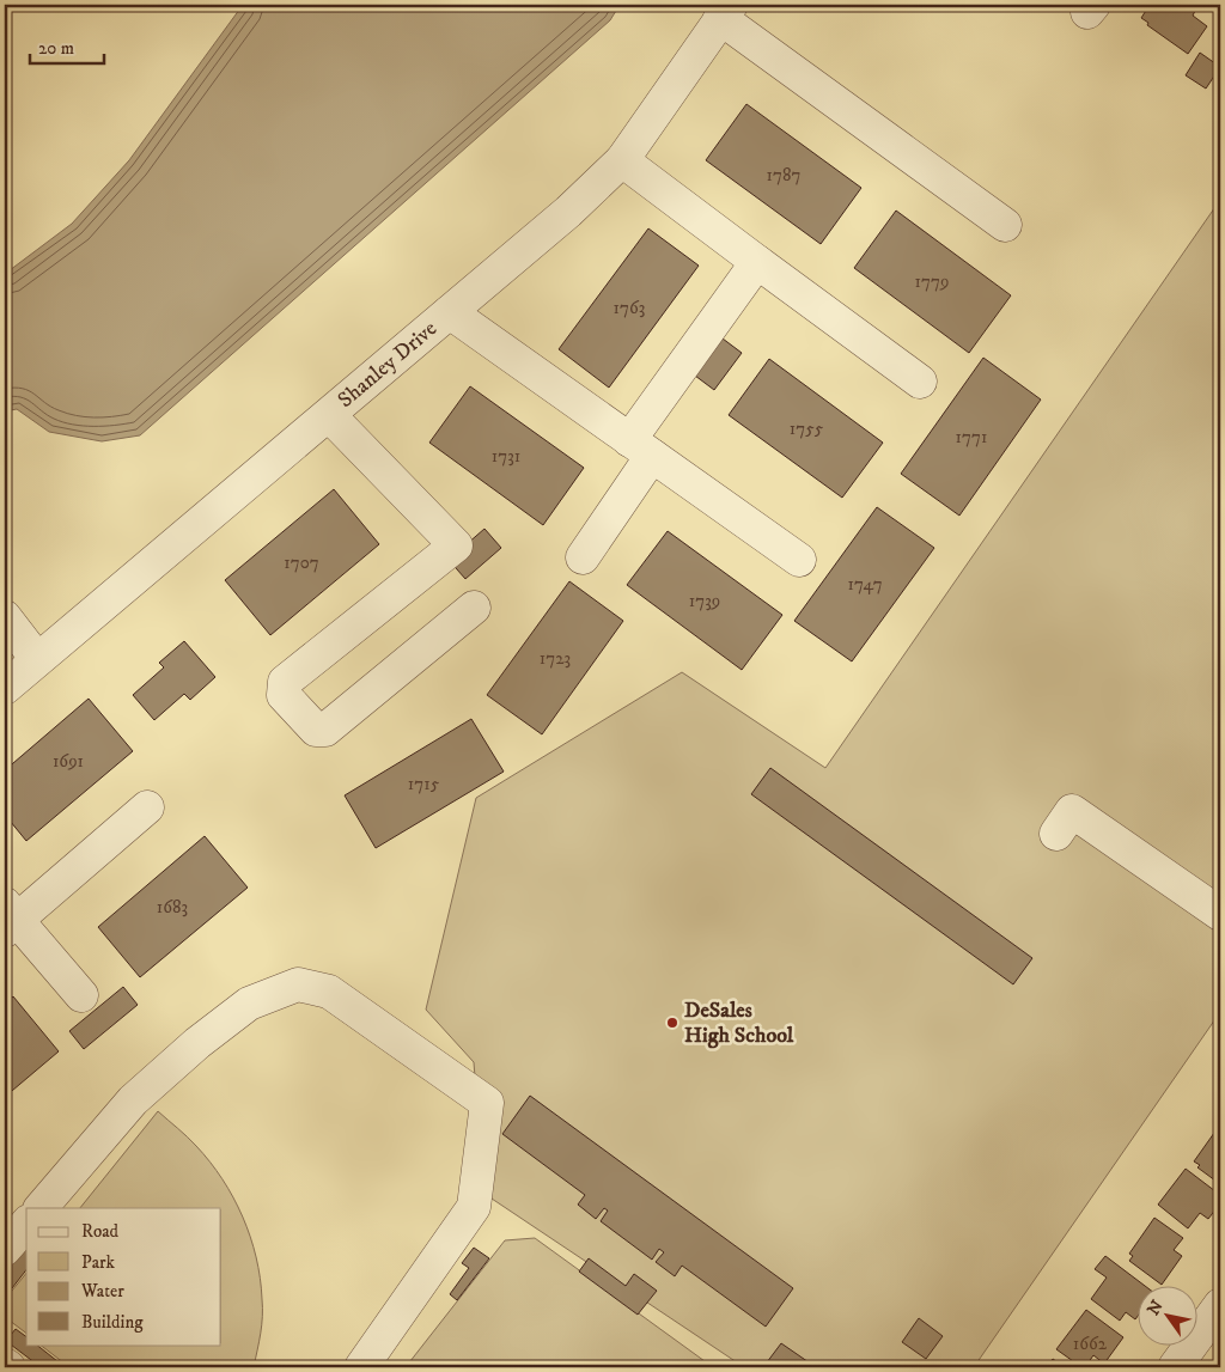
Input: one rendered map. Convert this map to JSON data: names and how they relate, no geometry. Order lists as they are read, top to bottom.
{
  "streets": {
    "street": ["Shanley Drive"]
  },
  "places": ["DeSales High School"],
  "house_numbers": [
    "1787",
    "1779",
    "1763",
    "1755",
    "1771",
    "1731",
    "1707",
    "1747",
    "1739",
    "1723",
    "1691",
    "1715",
    "1683",
    "1662"
  ],
  "legend": [
    "Road",
    "Park",
    "Water",
    "Building"
  ],
  "scale_bar": "20 m",
  "north": "top left"
}
